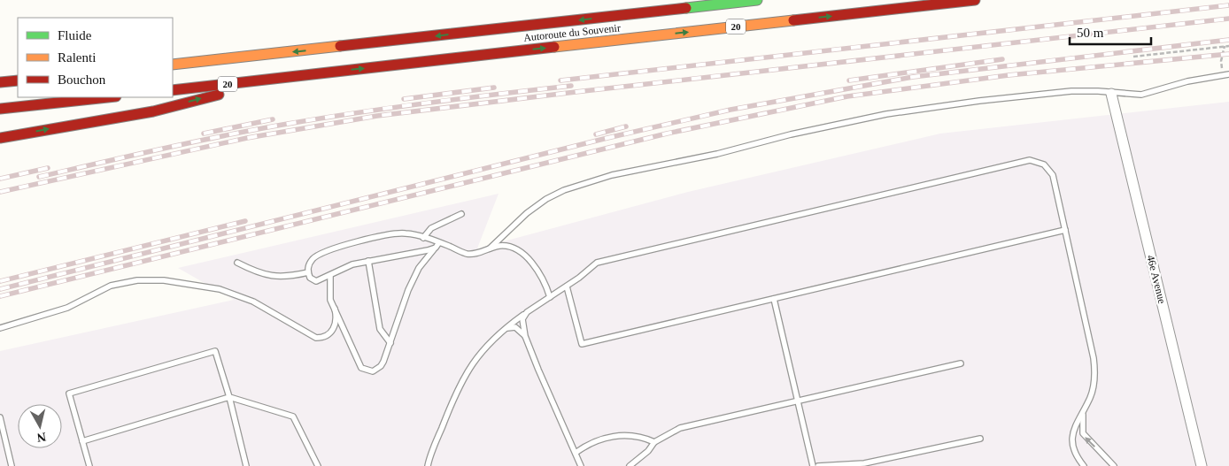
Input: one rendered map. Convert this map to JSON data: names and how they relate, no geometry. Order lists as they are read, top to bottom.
{
  "streets": {
    "highway": ["20", "Autoroute du Souvenir"],
    "street": ["46e Avenue"]
  },
  "legend": ["Fluide", "Ralenti", "Bouchon"],
  "scale_bar": "50 m",
  "north": "bottom"
}
